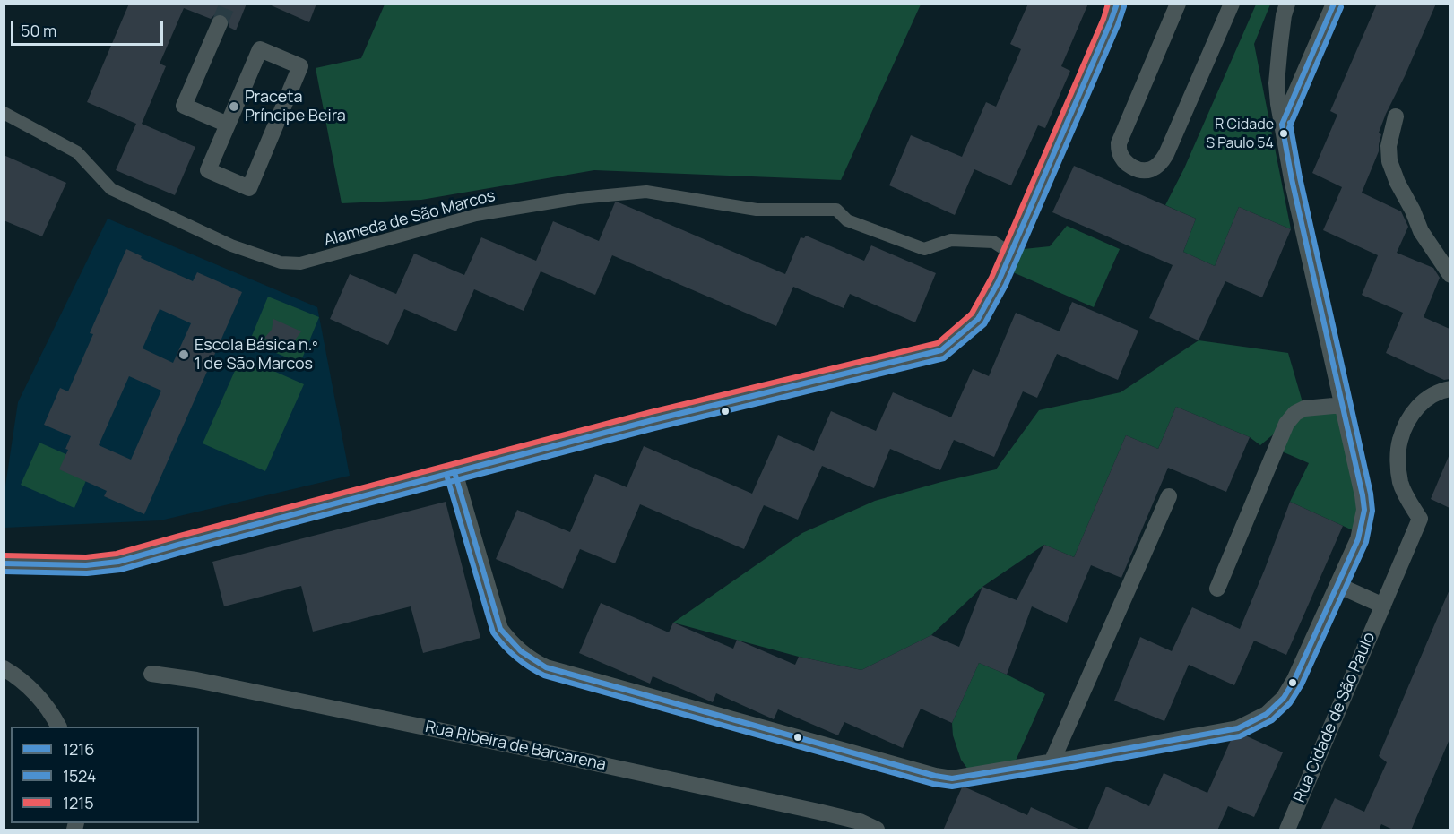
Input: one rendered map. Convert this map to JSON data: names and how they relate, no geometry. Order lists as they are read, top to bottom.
{
  "streets": {
    "street": ["Alameda de São Marcos", "Rua Cidade de São Paulo", "Rua Ribeira de Barcarena"]
  },
  "places": ["Praceta Príncipe Beira", "R Cidade S Paulo 54", "Escola Básica n.º 1 de São Marcos"],
  "lines": ["transit line 1216", "transit line 1215", "transit line 1524"],
  "legend": ["1216", "1524", "1215"],
  "scale_bar": "50 m"
}
